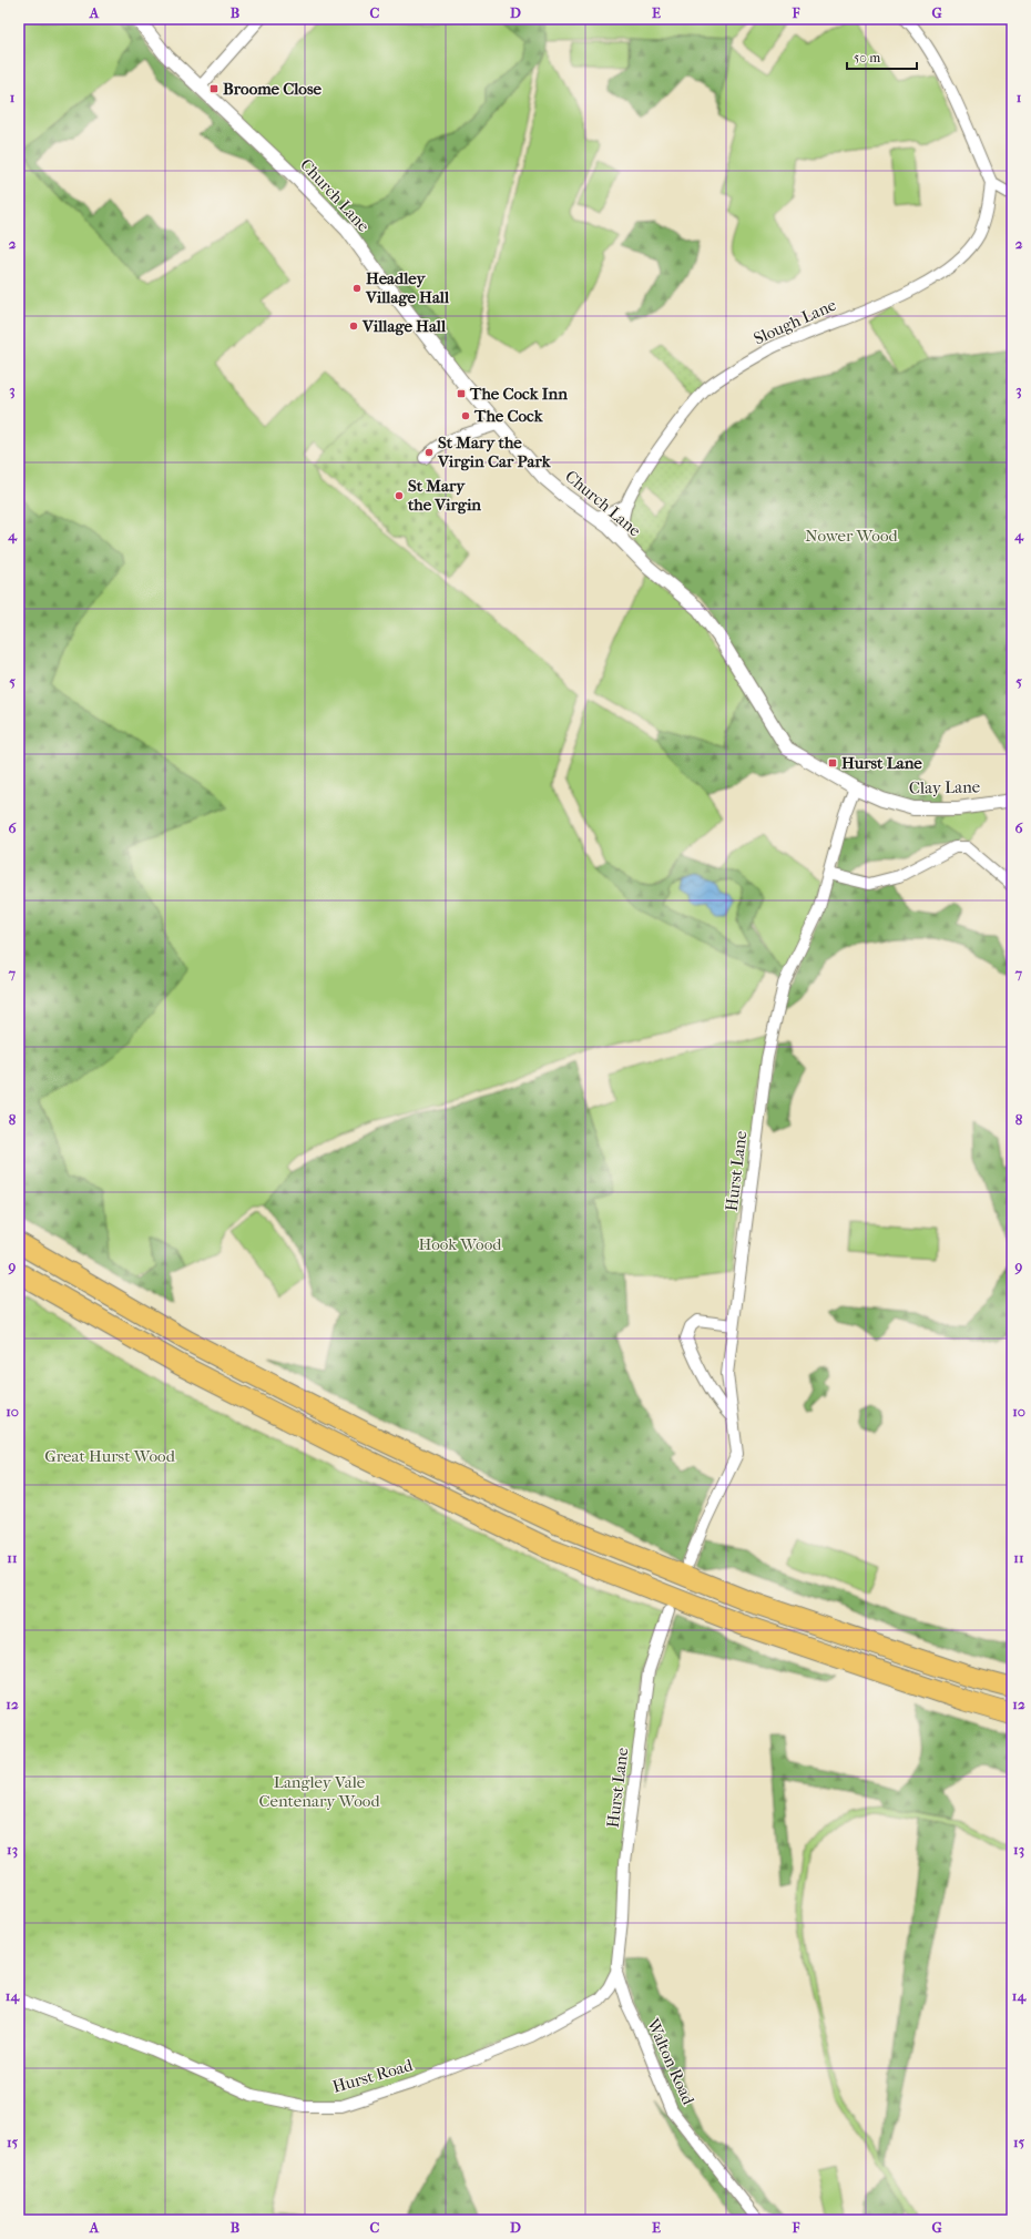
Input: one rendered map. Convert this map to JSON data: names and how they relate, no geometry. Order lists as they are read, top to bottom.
{
  "streets": {
    "street": [
      "Church Lane",
      "Slough Lane",
      "Clay Lane",
      "Hurst Lane",
      "Walton Road",
      "Hurst Road"
    ]
  },
  "crossings": [
    ["Church Lane", "Slough Lane"],
    ["Church Lane", "Clay Lane"],
    ["Church Lane", "Hurst Lane"],
    ["Clay Lane", "Hurst Lane"],
    ["Hurst Lane", "Walton Road"],
    ["Hurst Lane", "Hurst Road"],
    ["Walton Road", "Hurst Road"]
  ],
  "parks": [
    "Nower Wood",
    "Hook Wood",
    "Great Hurst Wood",
    "Langley Vale Centenary Wood"
  ],
  "places": {
    "transit": ["Broome Close", "The Cock Inn", "Hurst Lane"],
    "other": [
      "Headley Village Hall",
      "Village Hall",
      "The Cock",
      "St Mary the Virgin Car Park",
      "St Mary the Virgin"
    ]
  },
  "scale_bar": "50 m",
  "grid": {
    "columns": [
      "A",
      "B",
      "C",
      "D",
      "E",
      "F",
      "G"
    ],
    "rows": [
      "1",
      "2",
      "3",
      "4",
      "5",
      "6",
      "7",
      "8",
      "9",
      "10",
      "11",
      "12",
      "13",
      "14",
      "15"
    ]
  }
}
